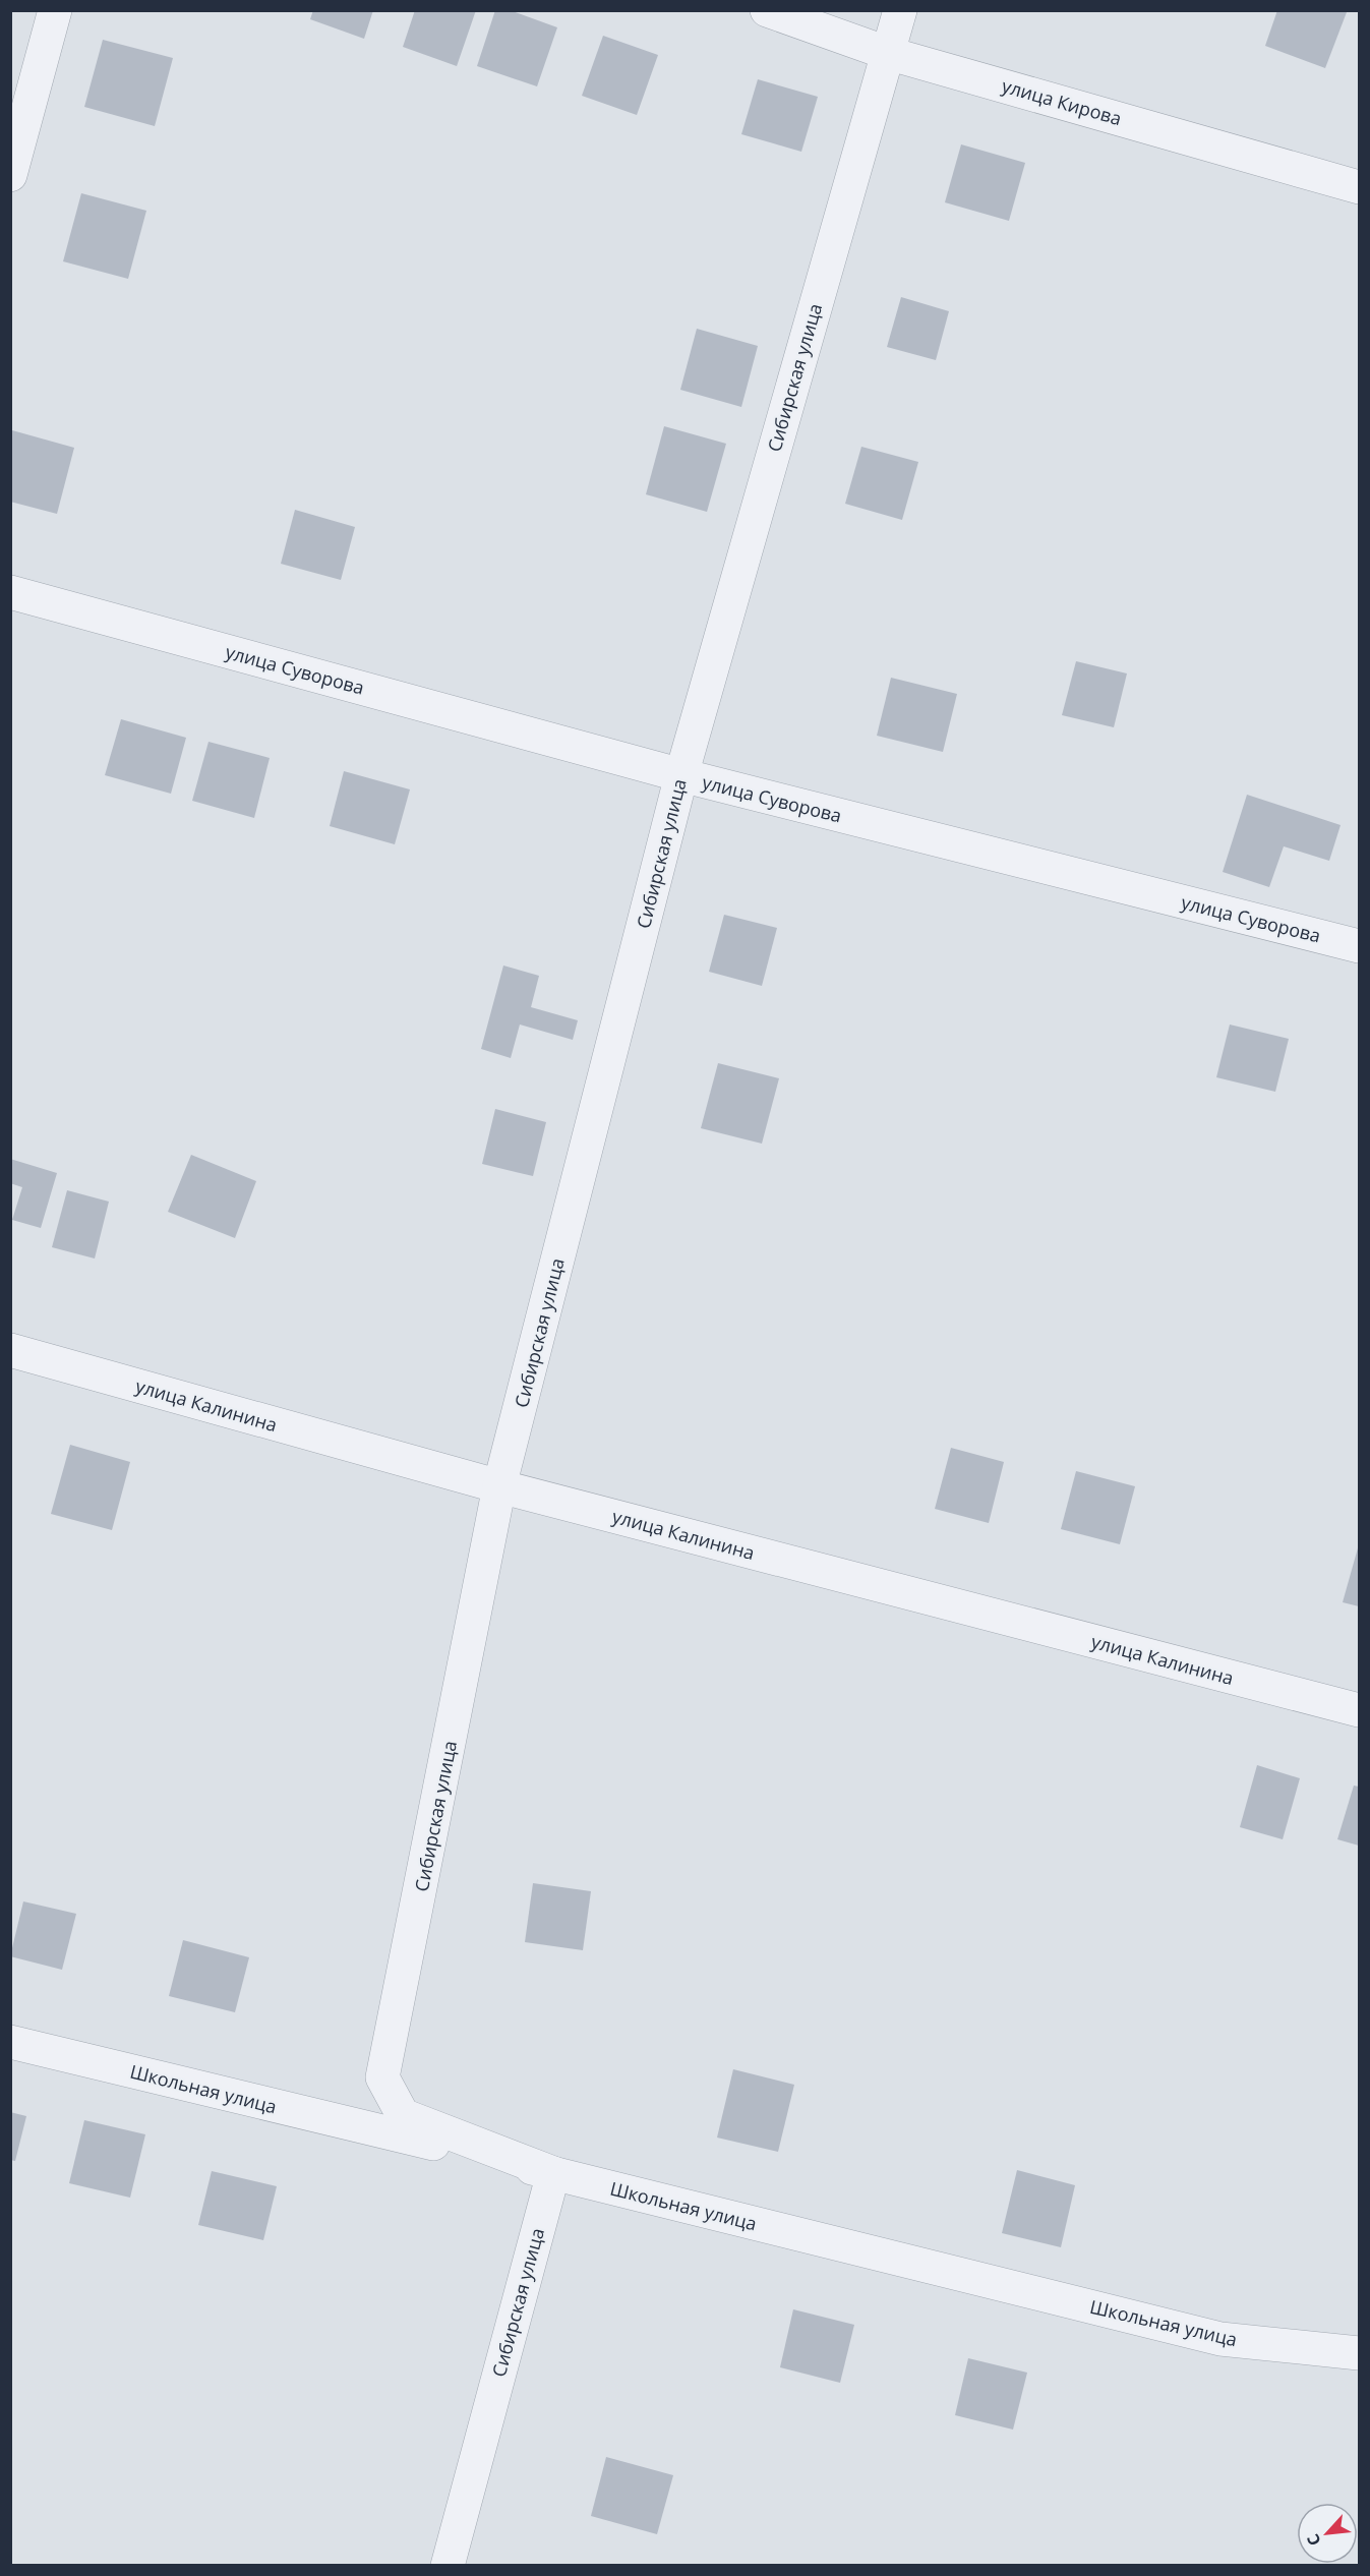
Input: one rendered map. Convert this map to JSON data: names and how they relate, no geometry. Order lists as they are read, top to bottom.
{
  "streets": {
    "street": [
      "улица Кирова",
      "Сибирская улица",
      "улица Суворова",
      "улица Калинина",
      "Школьная улица"
    ]
  },
  "crossings": [
    ["улица Кирова", "Сибирская улица"],
    ["Сибирская улица", "улица Суворова"],
    ["Сибирская улица", "улица Калинина"],
    ["Сибирская улица", "Школьная улица"]
  ],
  "north": "bottom left"
}
